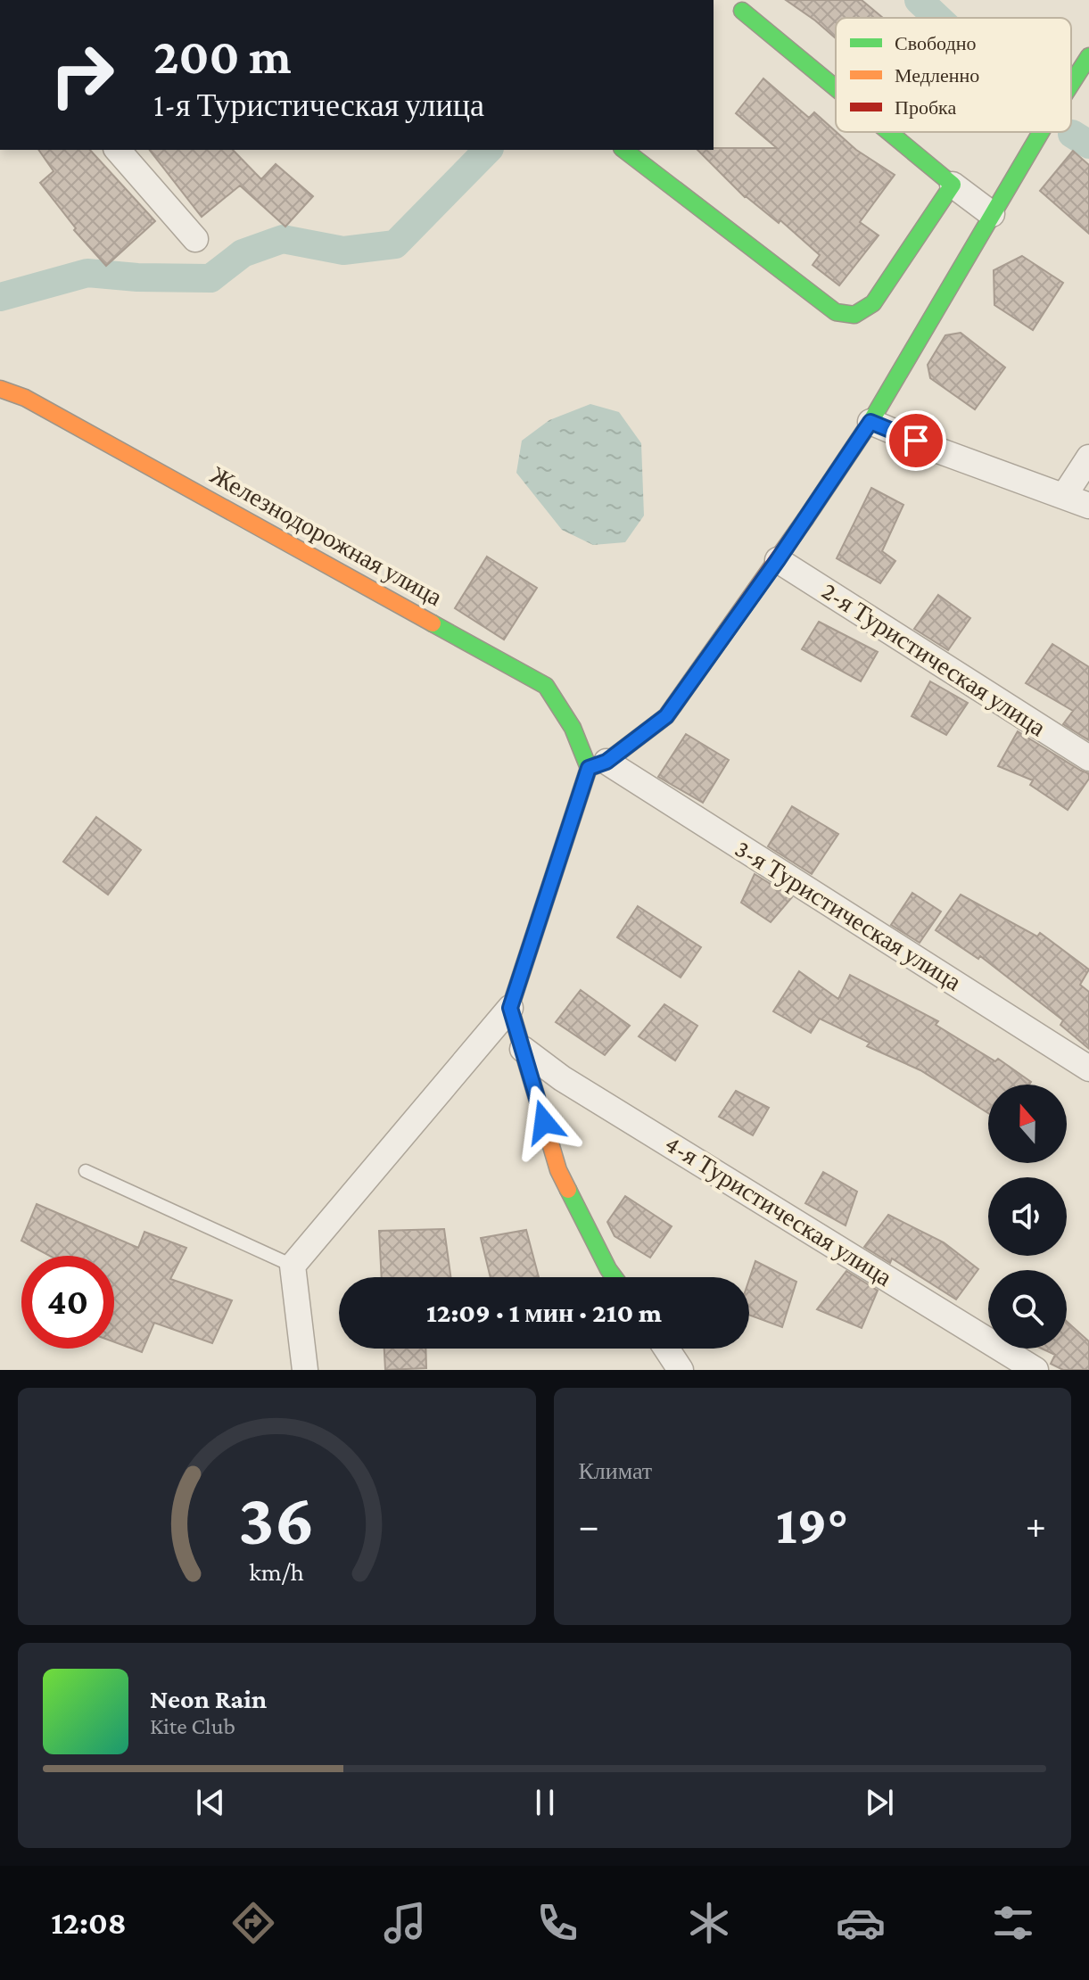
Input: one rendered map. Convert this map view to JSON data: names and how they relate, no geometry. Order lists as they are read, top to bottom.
{
  "streets": {
    "street": [
      "Железнодорожная улица",
      "2-я Туристическая улица",
      "3-я Туристическая улица",
      "4-я Туристическая улица"
    ]
  },
  "crossings": [
    ["Железнодорожная улица", "3-я Туристическая улица"]
  ],
  "legend": ["Свободно", "Медленно", "Пробка"],
  "north": "top",
  "page": {
    "turn": ["200 m", "1-я Туристическая улица"],
    "limit": "40",
    "trip": "12:09 · 1 мин · 210 m",
    "tile": "Климат",
    "heat": ["−", "19°", "+"],
    "song": ["Neon Rain", "Kite Club"],
    "tabs": "12:08",
    "gauge": ["36", "km/h"]
  }
}
